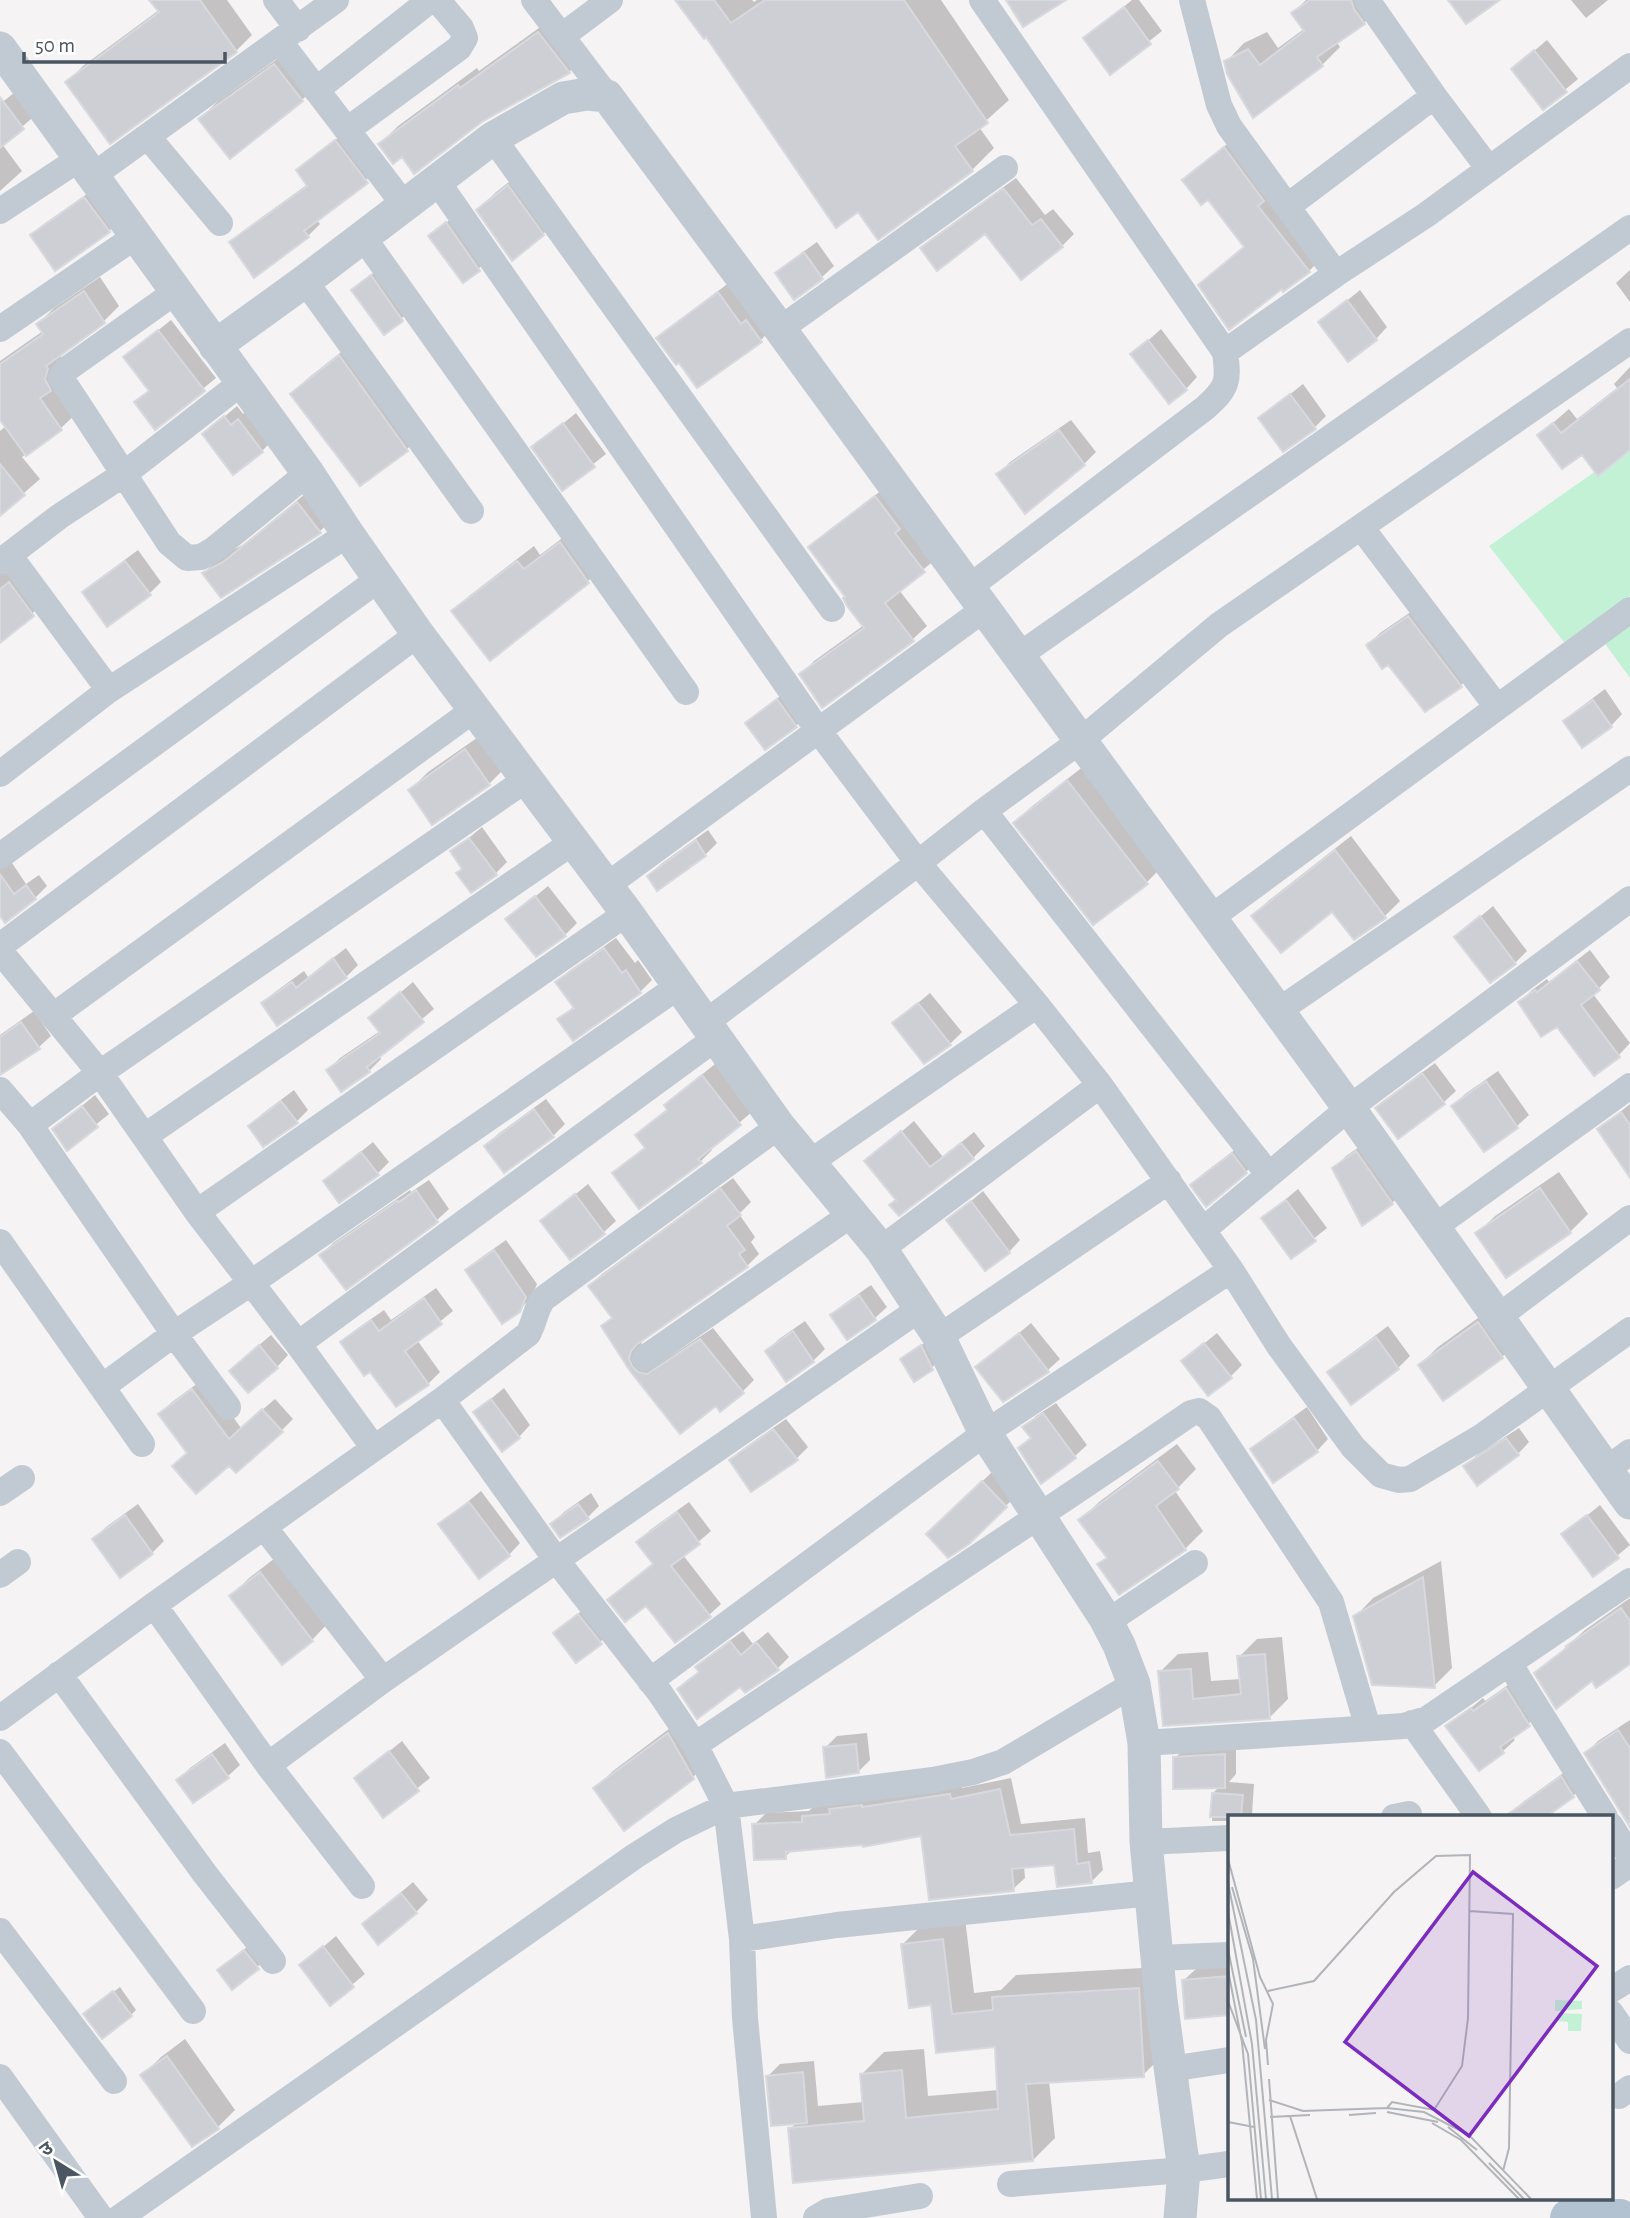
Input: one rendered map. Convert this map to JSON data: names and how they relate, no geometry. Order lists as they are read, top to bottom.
{
  "scale_bar": "50 m",
  "north": "top left"
}
